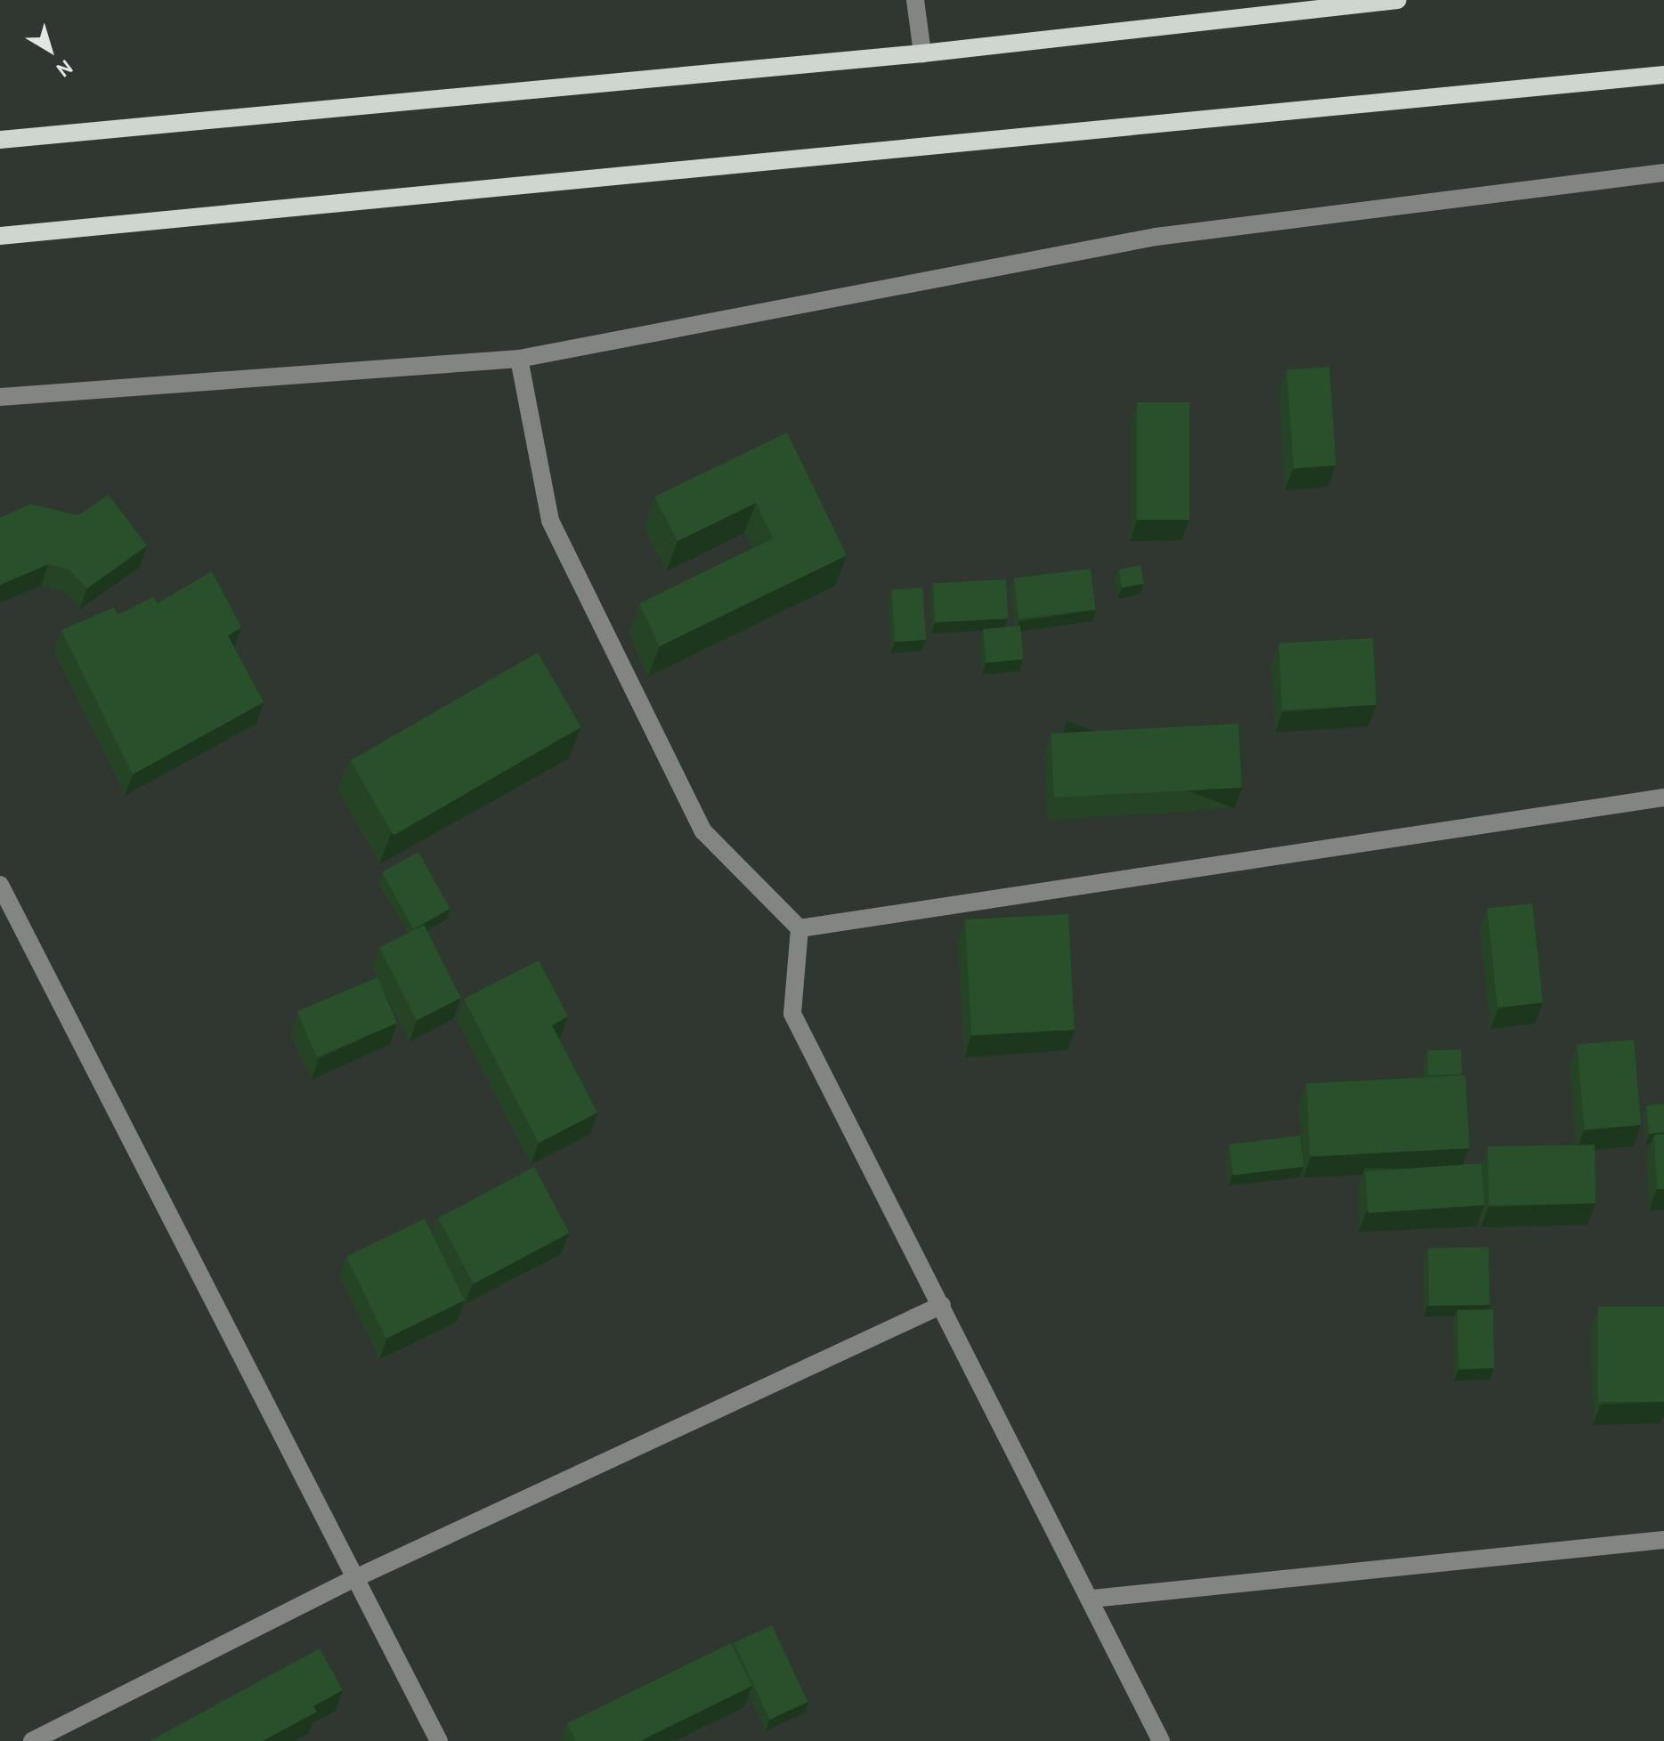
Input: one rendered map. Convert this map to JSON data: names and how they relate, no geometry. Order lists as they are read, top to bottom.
{
  "north": "bottom right"
}
